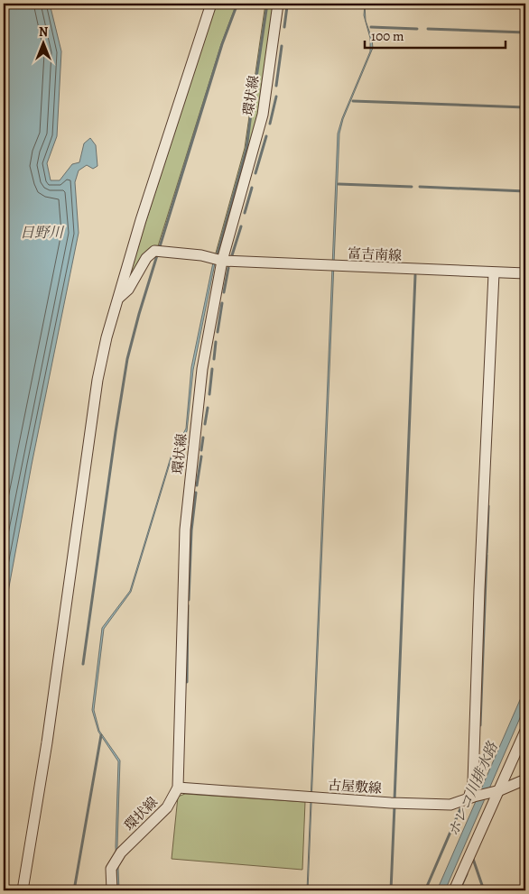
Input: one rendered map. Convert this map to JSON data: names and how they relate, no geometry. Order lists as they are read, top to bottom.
{
  "streets": {
    "street": ["環状線", "富吉南線", "古屋敷線"]
  },
  "crossings": [
    ["環状線", "富吉南線"],
    ["環状線", "古屋敷線"]
  ],
  "water": ["日野川", "ホレコ川排水路"],
  "scale_bar": "100 m",
  "north": "top"
}
